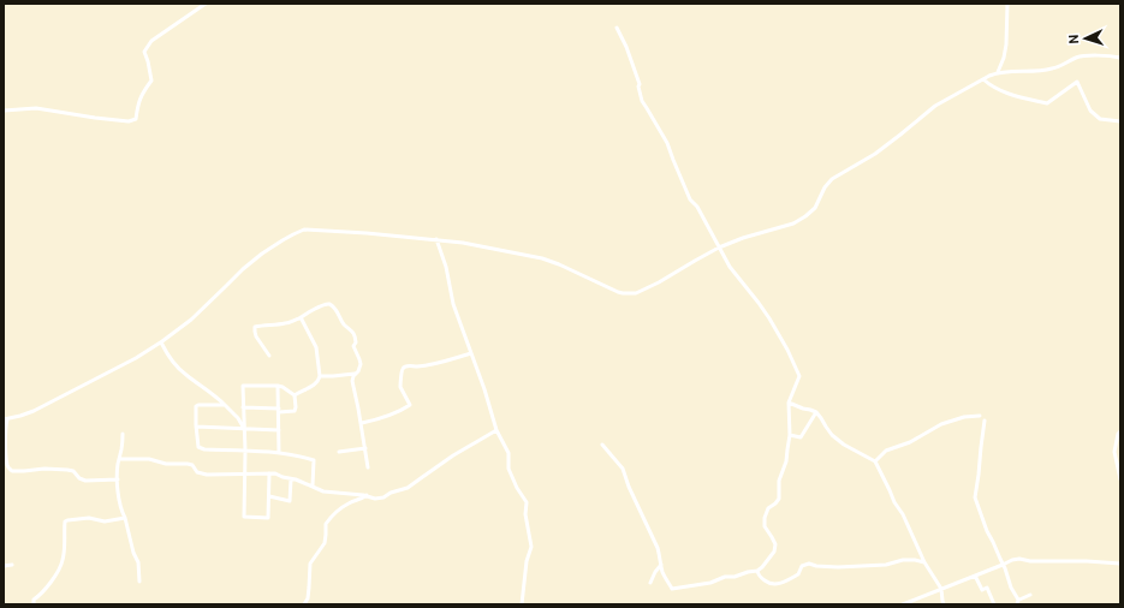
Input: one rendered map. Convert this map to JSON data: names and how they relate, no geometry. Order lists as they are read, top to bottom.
{
  "north": "left"
}
